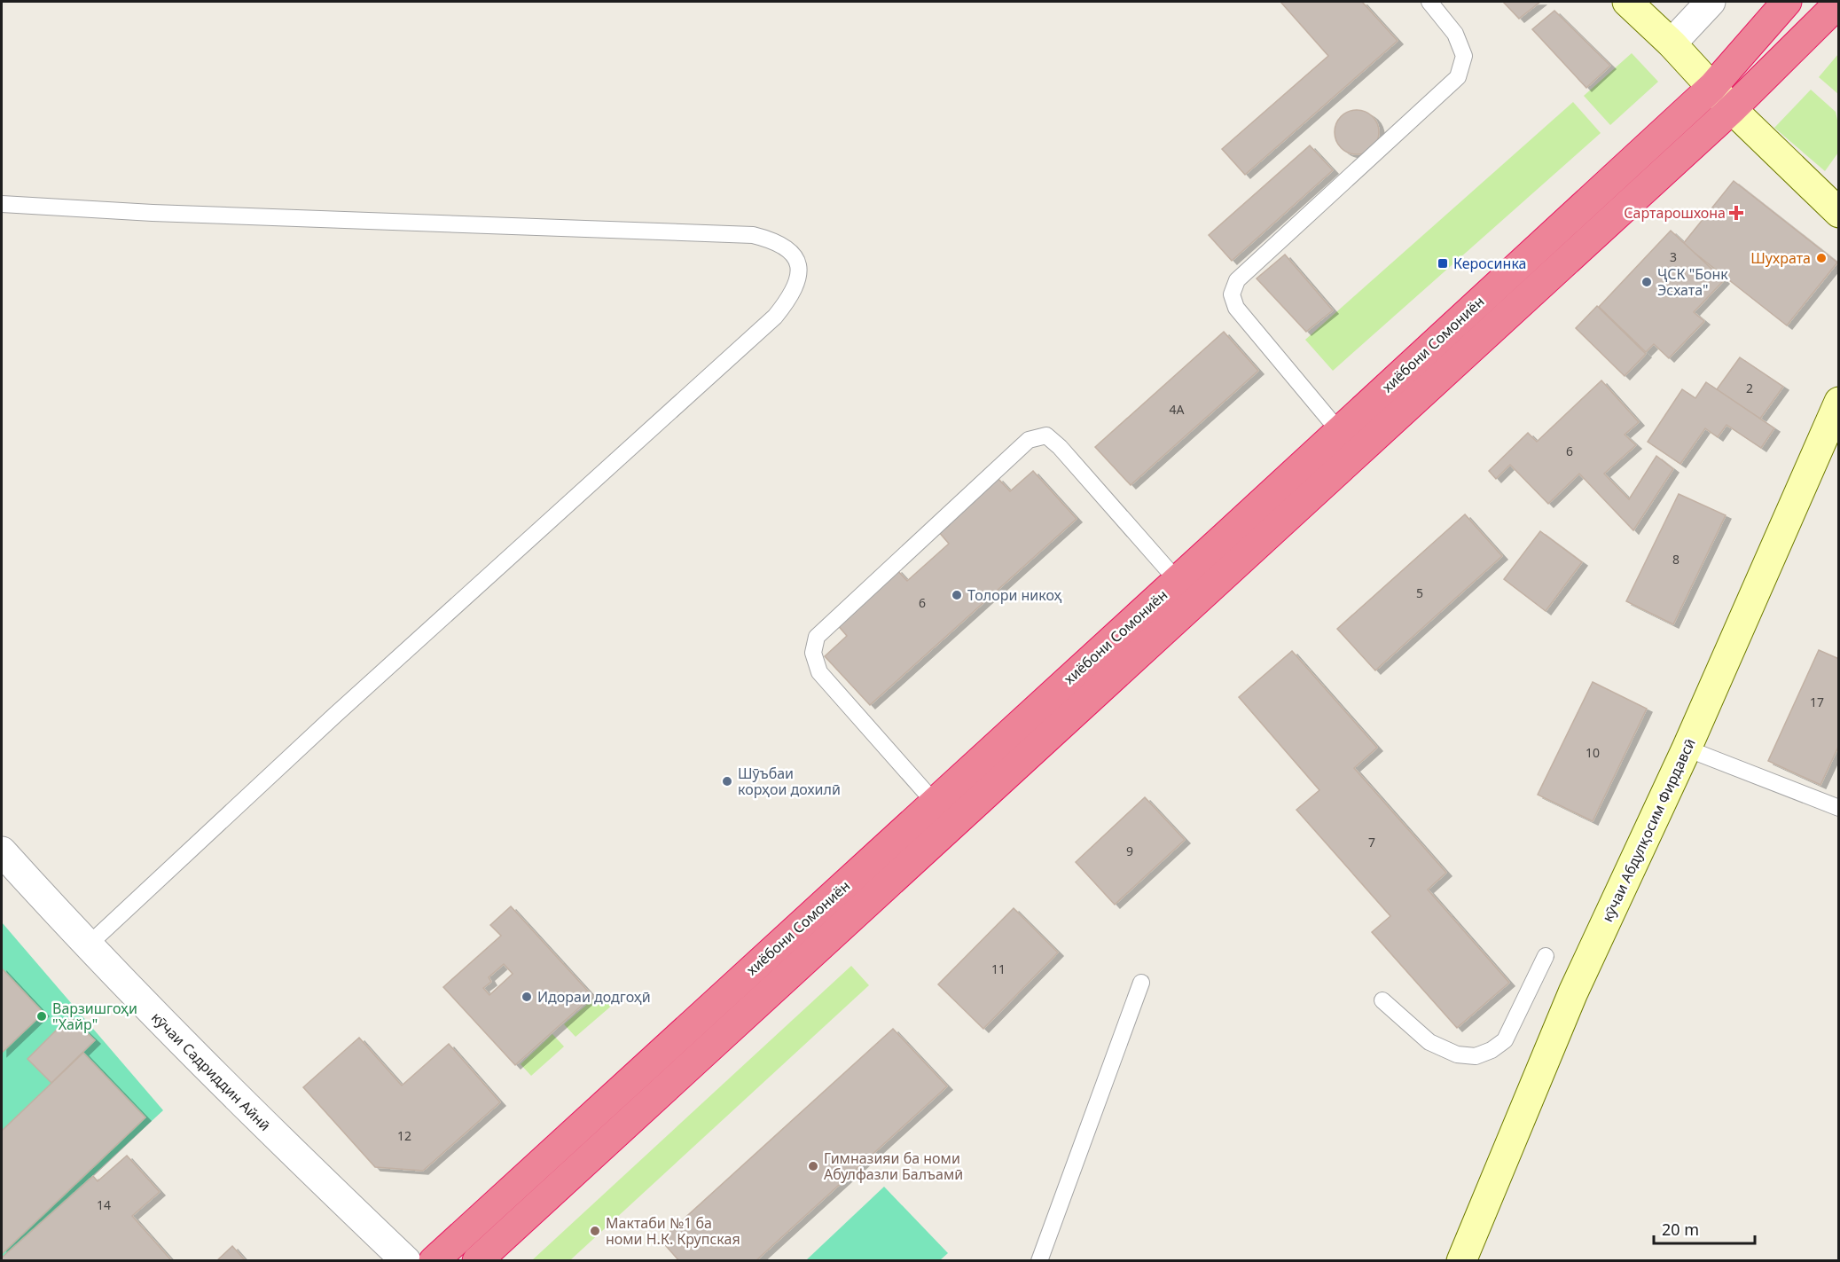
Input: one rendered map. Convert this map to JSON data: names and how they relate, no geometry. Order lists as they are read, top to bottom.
{
  "streets": {
    "highway": ["хиёбони Сомониён"],
    "street": ["кӯчаи Абдулқосим Фирдавсӣ", "кӯчаи Садриддин Айнӣ"]
  },
  "places": {
    "health": ["Сартарошхона"],
    "other": [
      "Шухрата",
      "ҶСК \"Бонк Эсхата\"",
      "Толори никоҳ",
      "Шӯъбаи корҳои дохилӣ",
      "Идораи додгоҳӣ",
      "Варзишгоҳи \"Хайр\"",
      "Гимназияи ба номи Абулфазли Балъамӣ",
      "Мактаби №1 ба номи Н.К. Крупская"
    ],
    "transit": ["Керосинка"]
  },
  "house_numbers": [
    "3",
    "2",
    "4А",
    "6",
    "8",
    "5",
    "6",
    "17",
    "10",
    "7",
    "9",
    "11",
    "12",
    "14"
  ],
  "scale_bar": "20 m"
}
